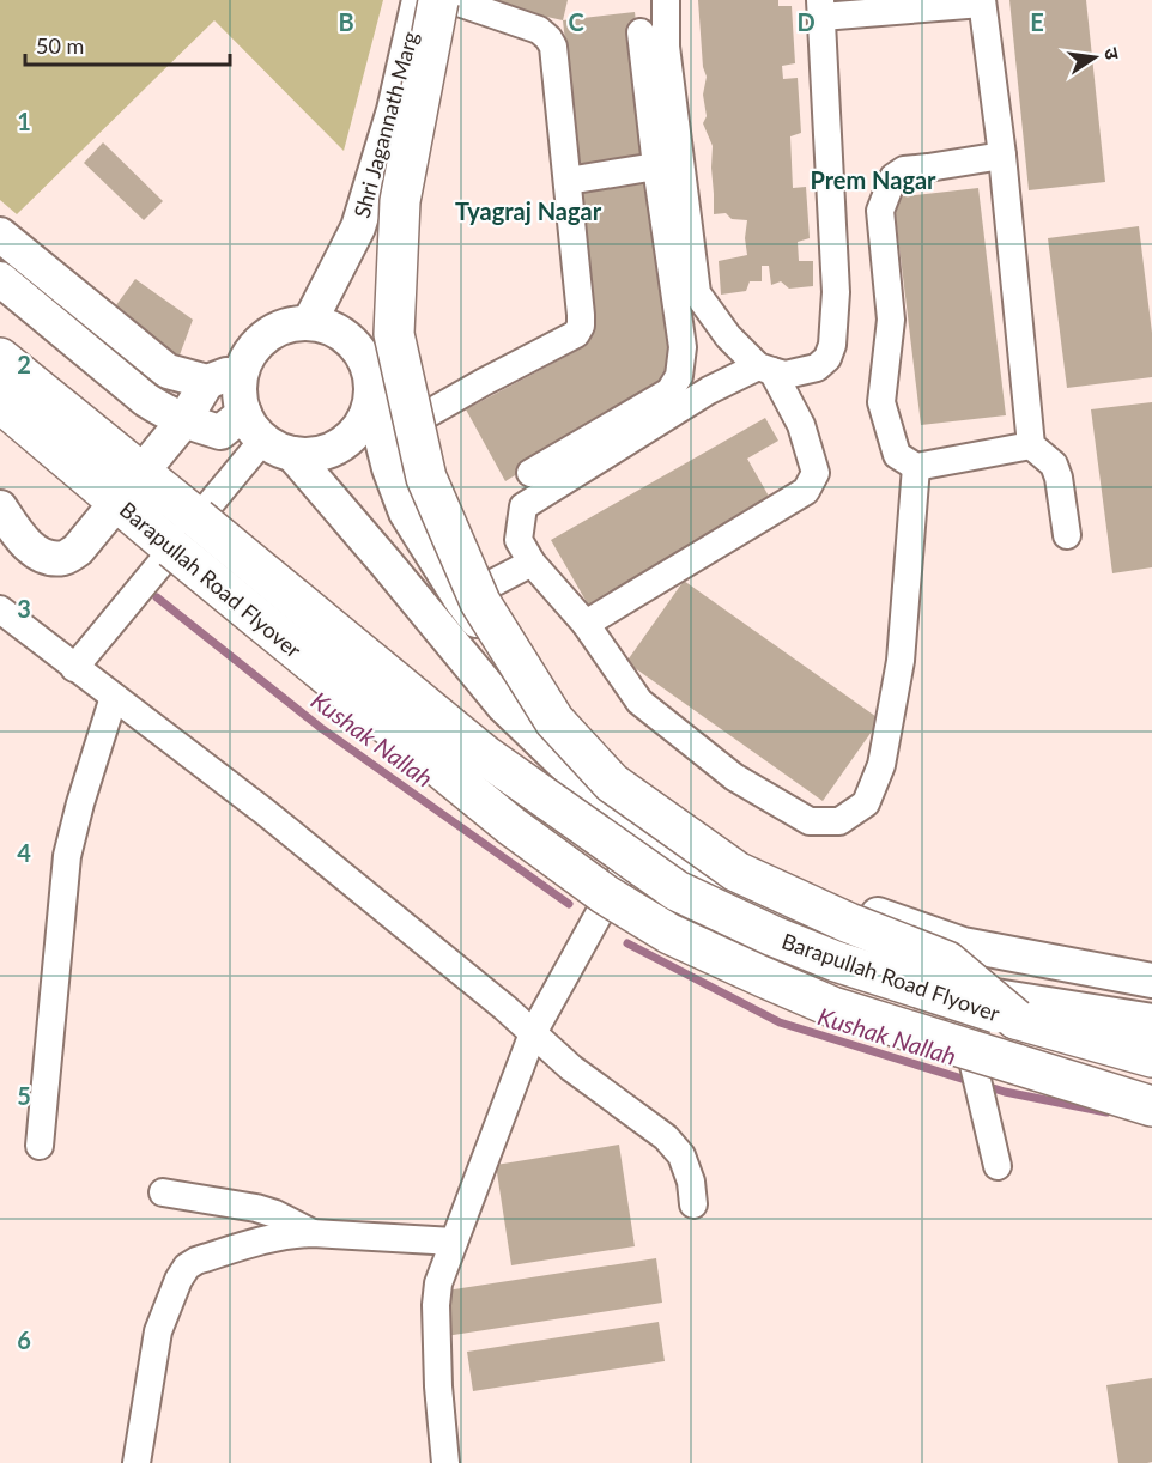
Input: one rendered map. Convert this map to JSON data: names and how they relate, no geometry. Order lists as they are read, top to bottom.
{
  "streets": {
    "highway": ["Barapullah Road Flyover"],
    "street": ["Shri Jagannath Marg"]
  },
  "districts": ["Prem Nagar", "Tyagraj Nagar"],
  "water": ["Kushak Nallah"],
  "scale_bar": "50 m",
  "north": "right",
  "grid": {
    "columns": [
      "B",
      "C",
      "D",
      "E"
    ],
    "rows": [
      "1",
      "2",
      "3",
      "4",
      "5",
      "6"
    ]
  }
}
